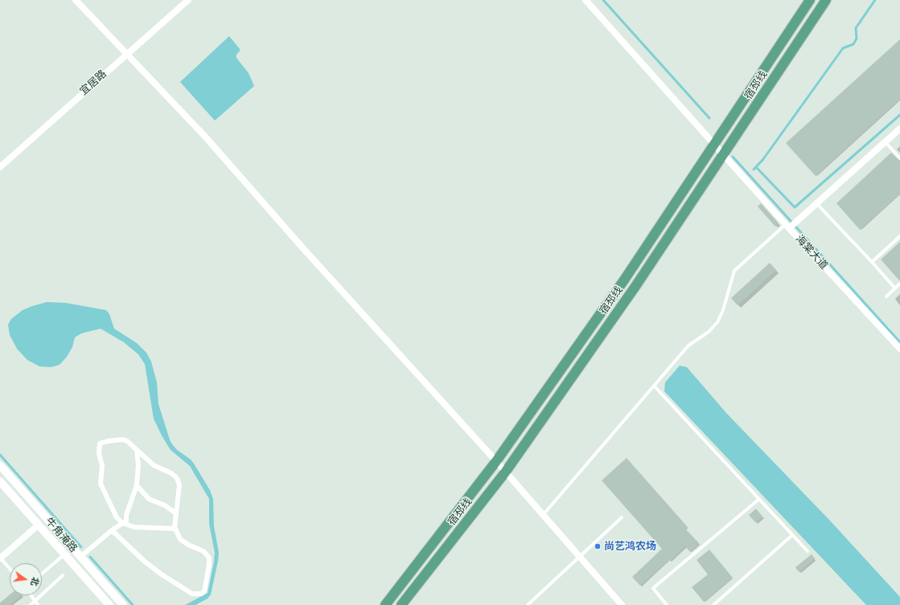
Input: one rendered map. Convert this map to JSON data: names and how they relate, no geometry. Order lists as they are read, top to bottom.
{
  "streets": {
    "main road": ["宿邳线"],
    "street": ["宜居路", "海棠大道", "牛角淹路"]
  },
  "crossings": [
    ["宿邳线", "海棠大道"]
  ],
  "places": ["尚艺鸿农场"],
  "north": "right"
}
